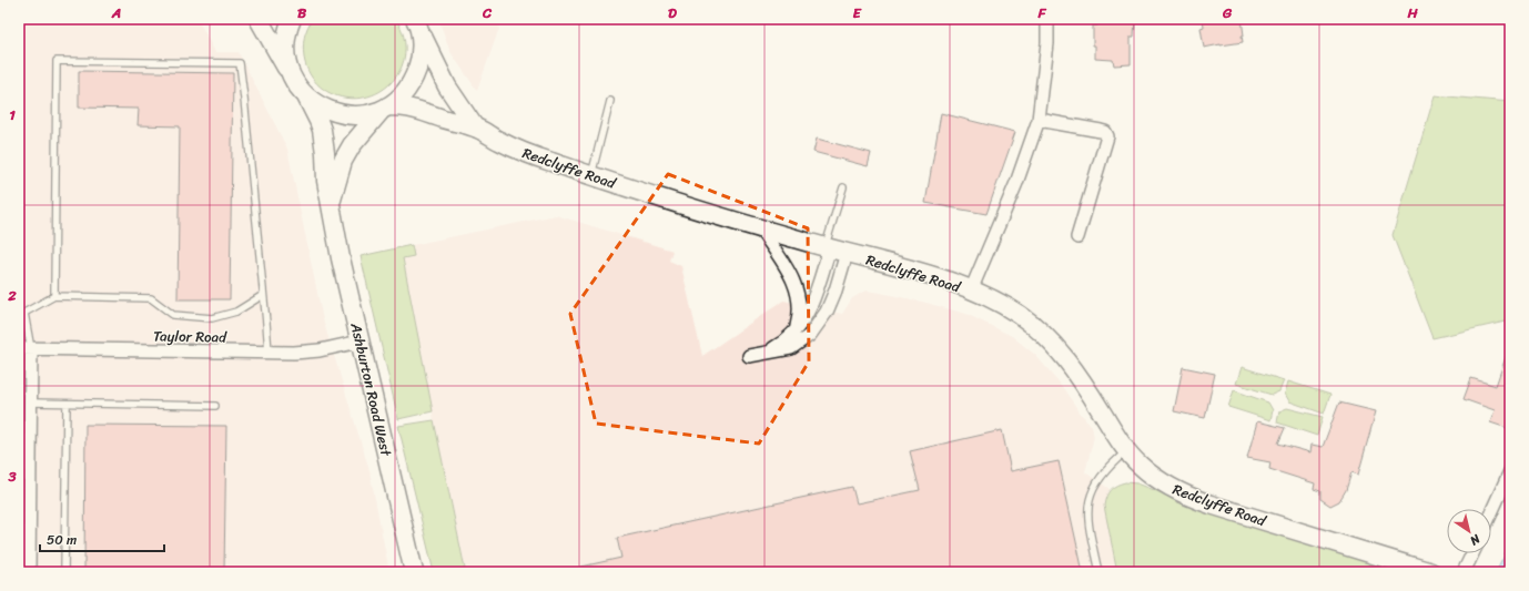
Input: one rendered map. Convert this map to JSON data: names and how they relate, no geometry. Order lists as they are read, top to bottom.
{
  "streets": {
    "main road": ["Redclyffe Road", "Ashburton Road West"],
    "street": ["Taylor Road"]
  },
  "crossings": [
    ["Redclyffe Road", "Ashburton Road West"],
    ["Taylor Road", "Ashburton Road West"]
  ],
  "scale_bar": "50 m",
  "north": "bottom right",
  "grid": {
    "columns": [
      "A",
      "B",
      "C",
      "D",
      "E",
      "F",
      "G",
      "H"
    ],
    "rows": ["1", "2", "3"]
  }
}
